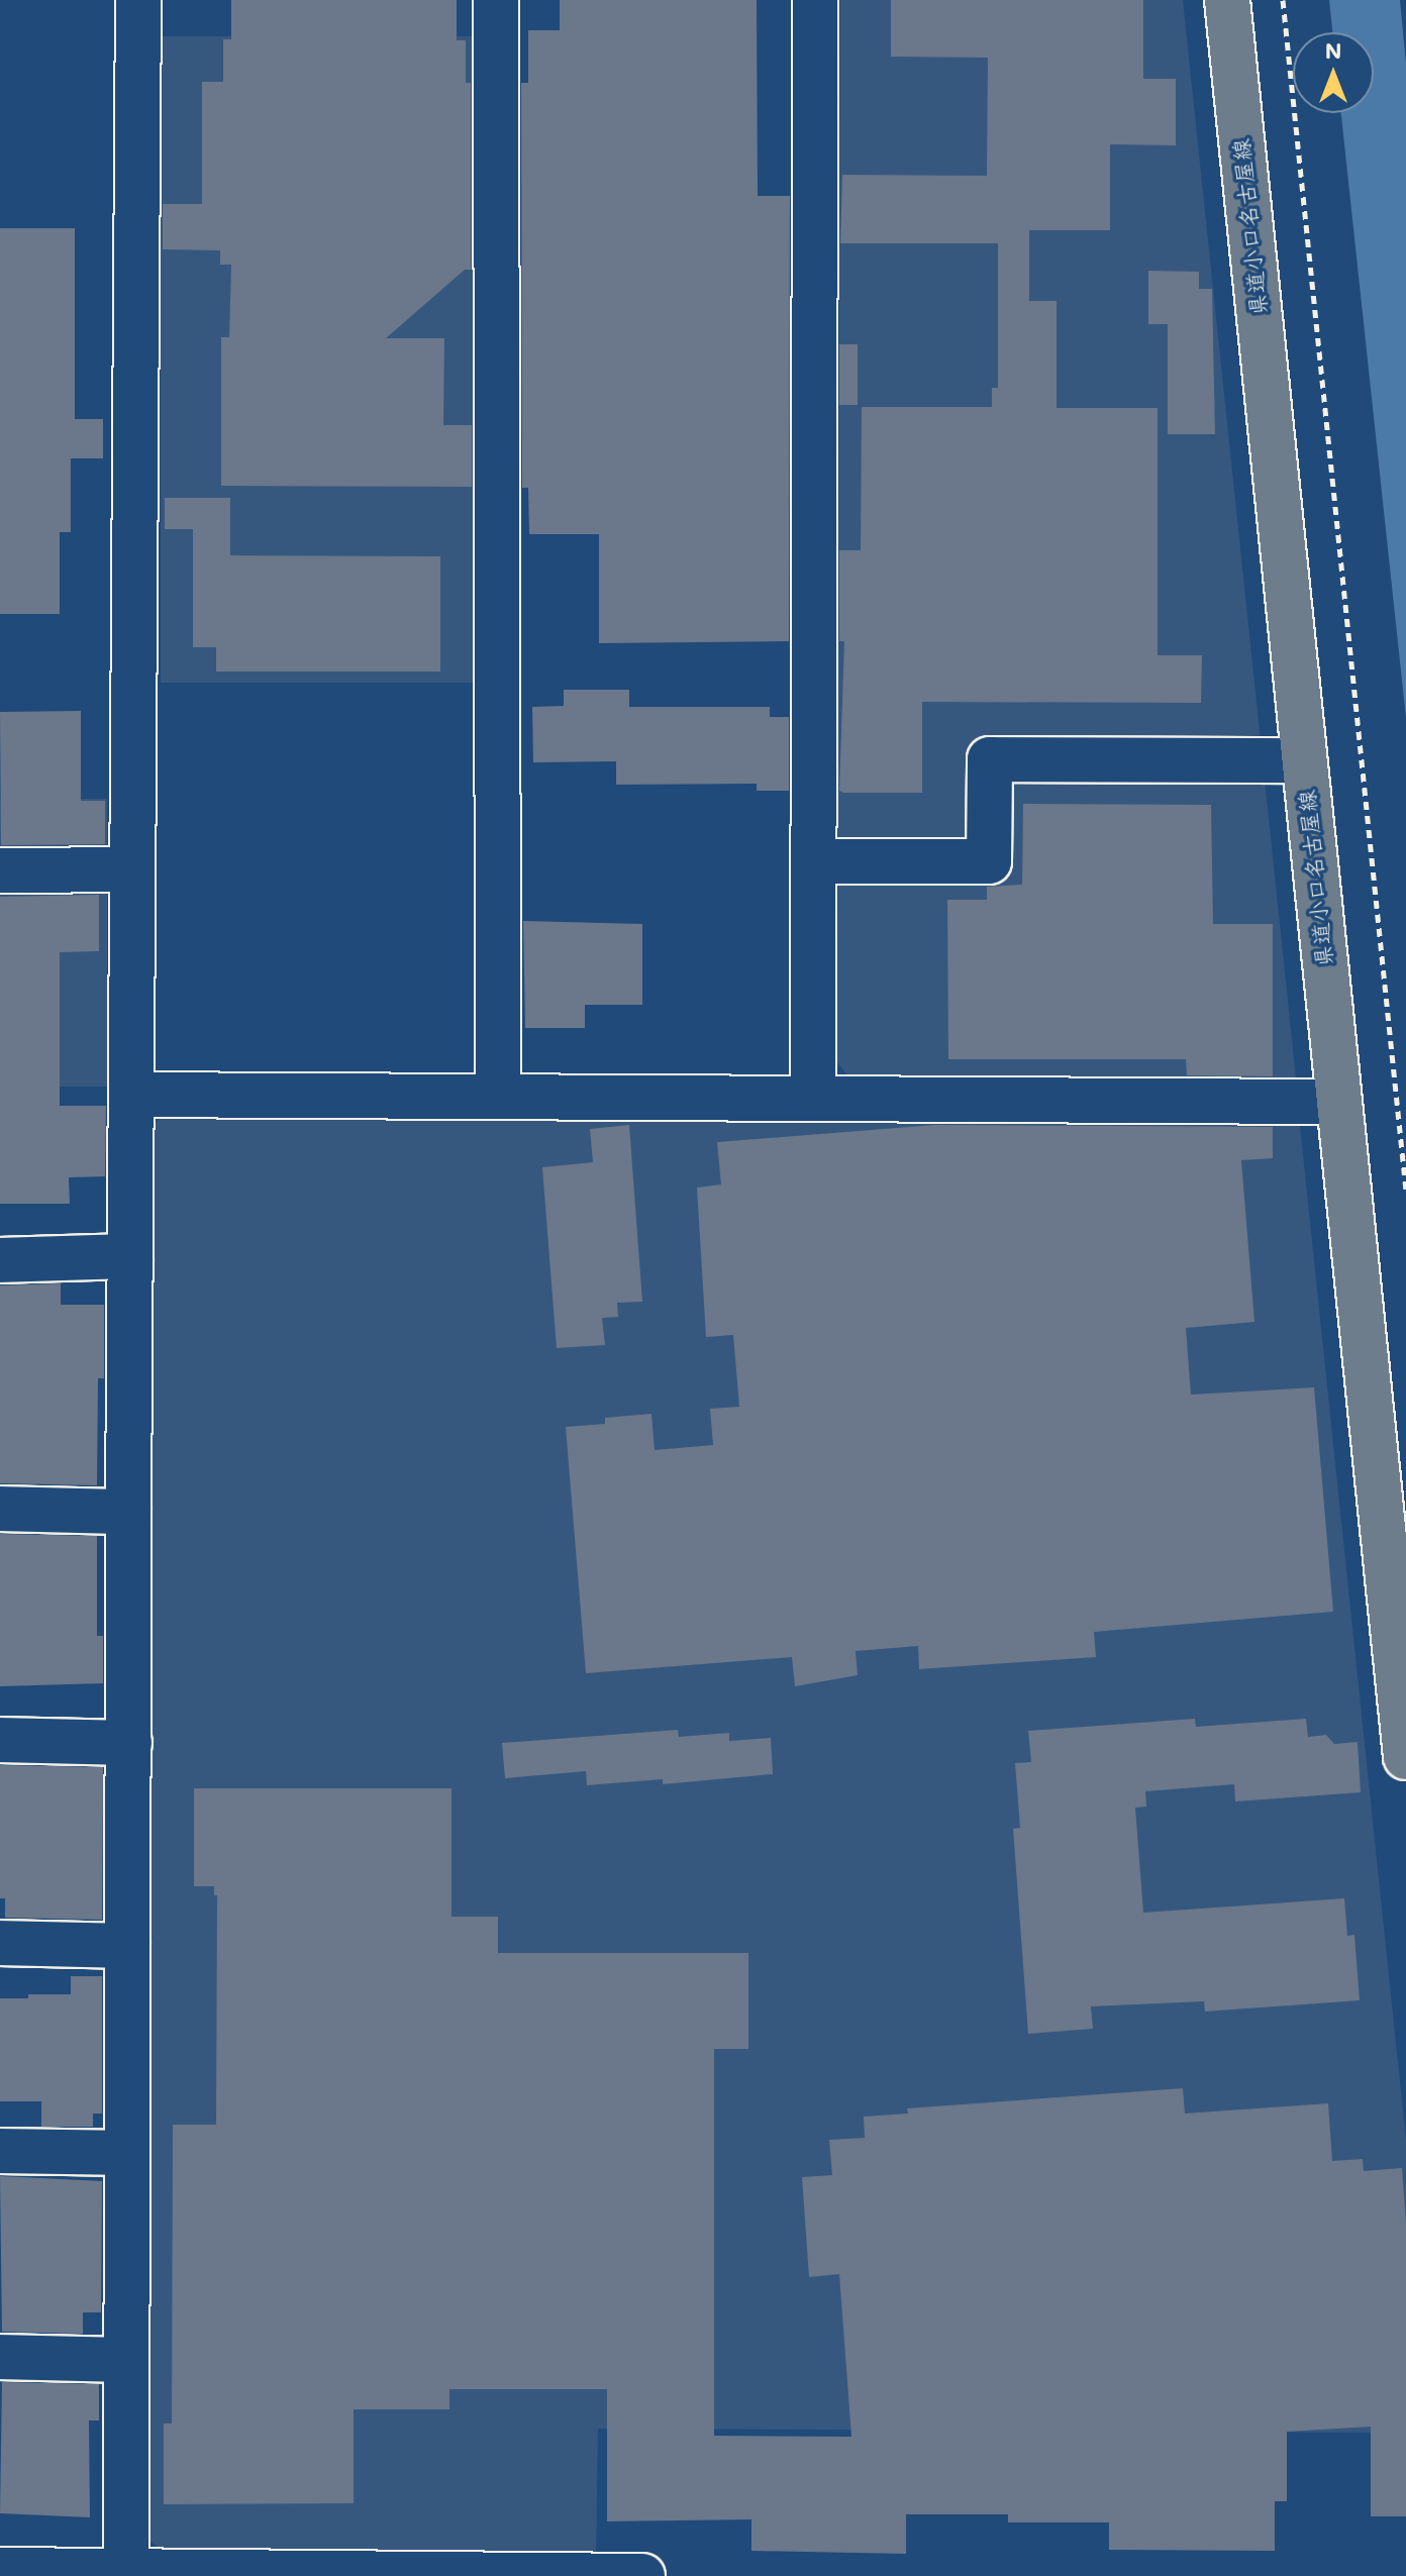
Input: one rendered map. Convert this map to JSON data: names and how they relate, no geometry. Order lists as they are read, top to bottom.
{
  "streets": {
    "main road": ["県道小口名古屋線"]
  },
  "north": "top"
}
